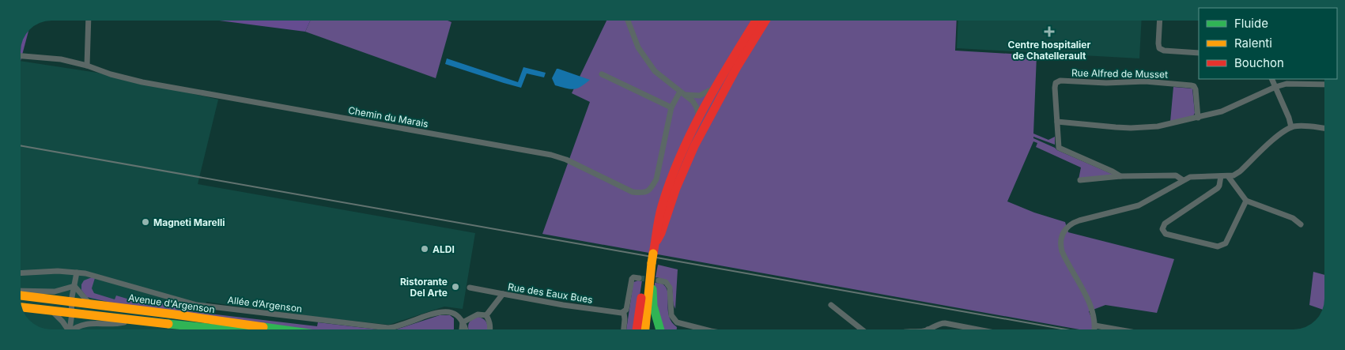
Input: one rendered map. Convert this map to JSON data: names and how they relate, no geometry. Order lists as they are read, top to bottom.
{
  "streets": {
    "main road": ["Avenue d'Argenson"],
    "street": [
      "Rue Alfred de Musset",
      "Chemin du Marais",
      "Rue des Eaux Bues",
      "Allée d’Argenson"
    ]
  },
  "places": {
    "health": ["Centre hospitalier de Chatellerault"],
    "other": ["Magneti Marelli", "ALDI", "Ristorante Del Arte"]
  },
  "legend": ["Fluide", "Ralenti", "Bouchon"]
}
